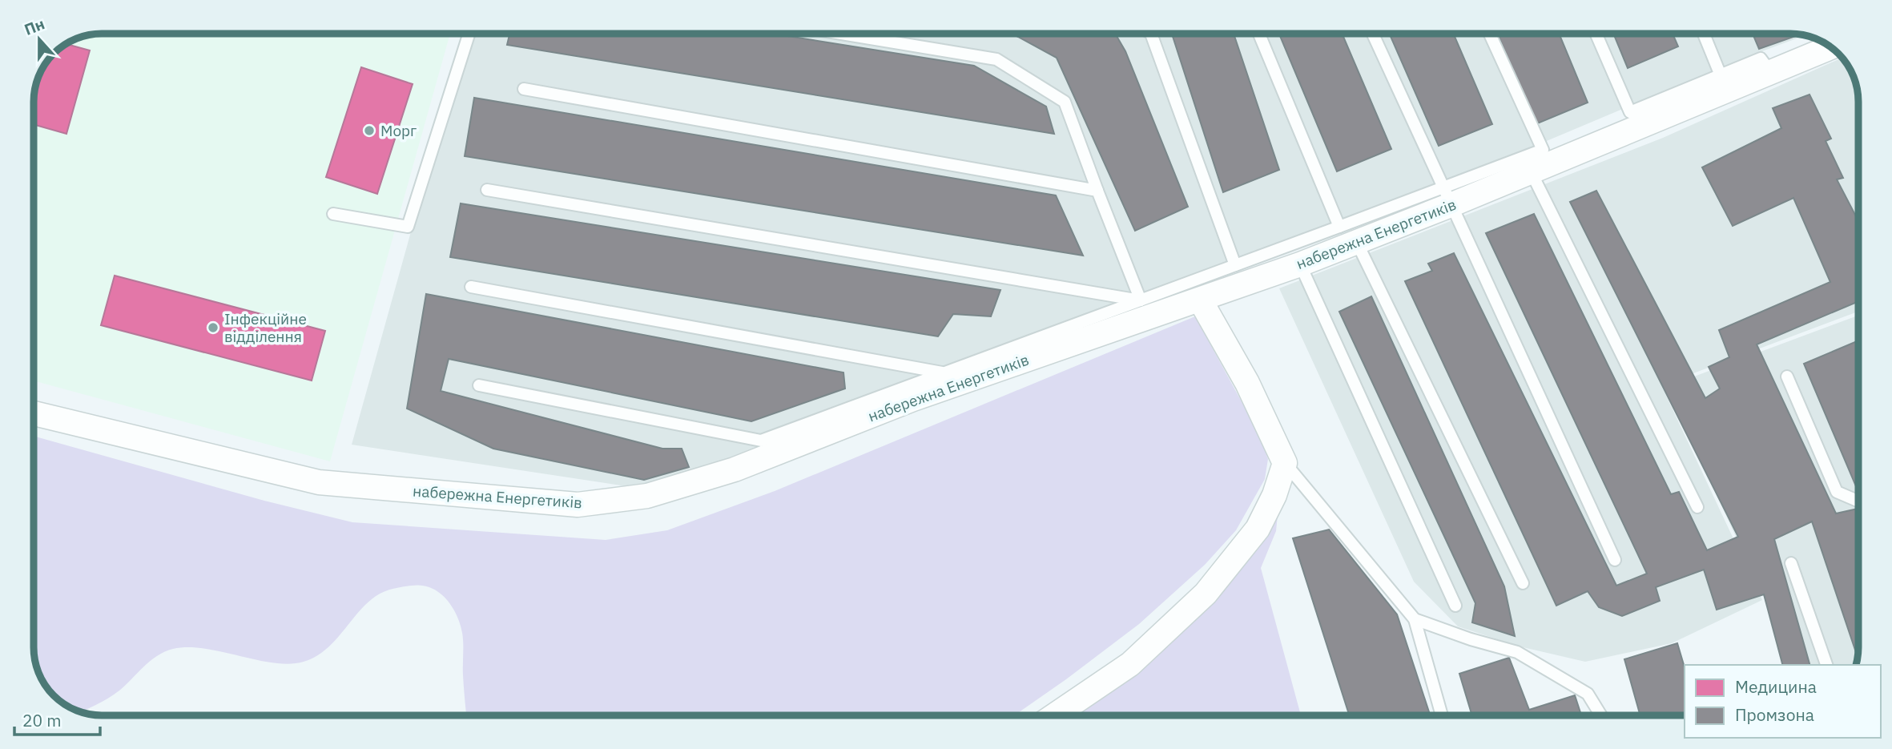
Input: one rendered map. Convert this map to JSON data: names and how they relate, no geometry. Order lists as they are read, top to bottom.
{
  "streets": {
    "street": ["набережна Енергетиків"]
  },
  "places": ["Морг", "Інфекційне відділення"],
  "legend": ["Медицина", "Промзона"],
  "scale_bar": "20 m",
  "north": "top"
}
